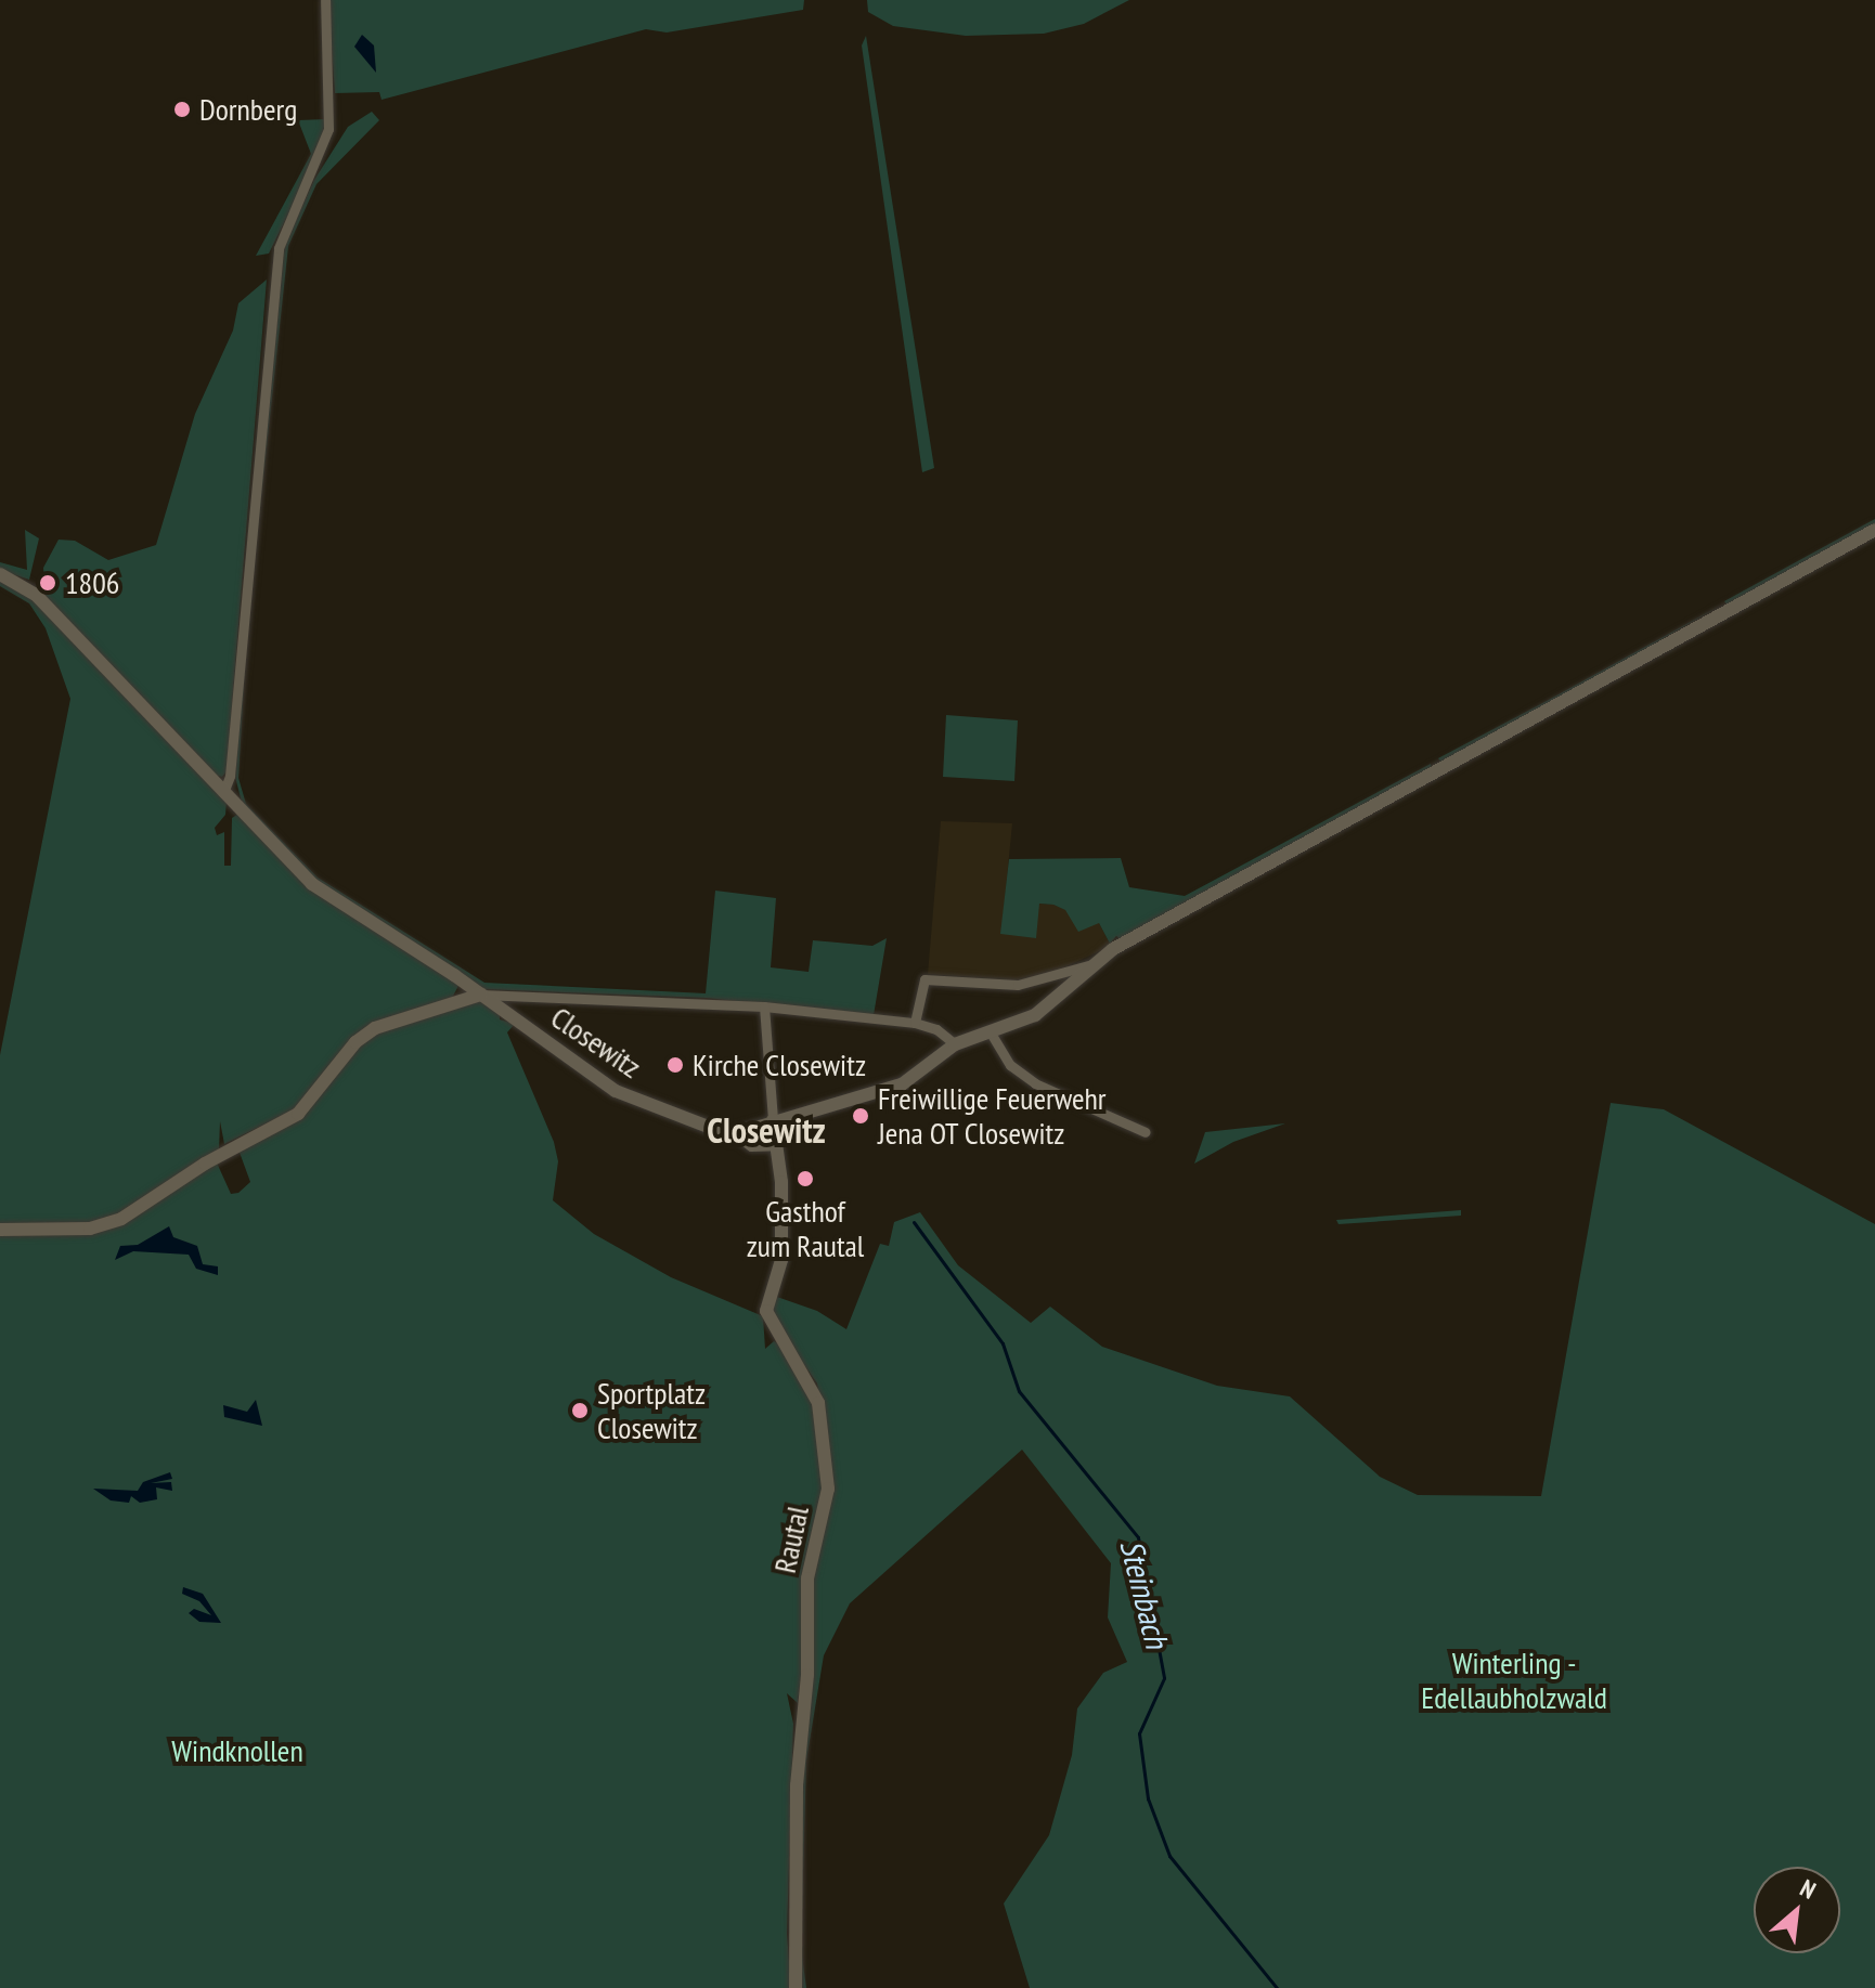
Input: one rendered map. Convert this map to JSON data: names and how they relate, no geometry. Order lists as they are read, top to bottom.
{
  "streets": {
    "street": ["Closewitz", "Rautal"]
  },
  "crossings": [
    ["Closewitz", "Rautal"]
  ],
  "districts": ["Closewitz"],
  "water": ["Steinbach"],
  "parks": ["Winterling - Edellaubholzwald", "Windknollen"],
  "places": [
    "Dornberg",
    "1806",
    "Kirche Closewitz",
    "Freiwillige Feuerwehr Jena OT Closewitz",
    "Gasthof zum Rautal",
    "Sportplatz Closewitz"
  ],
  "north": "top right"
}
